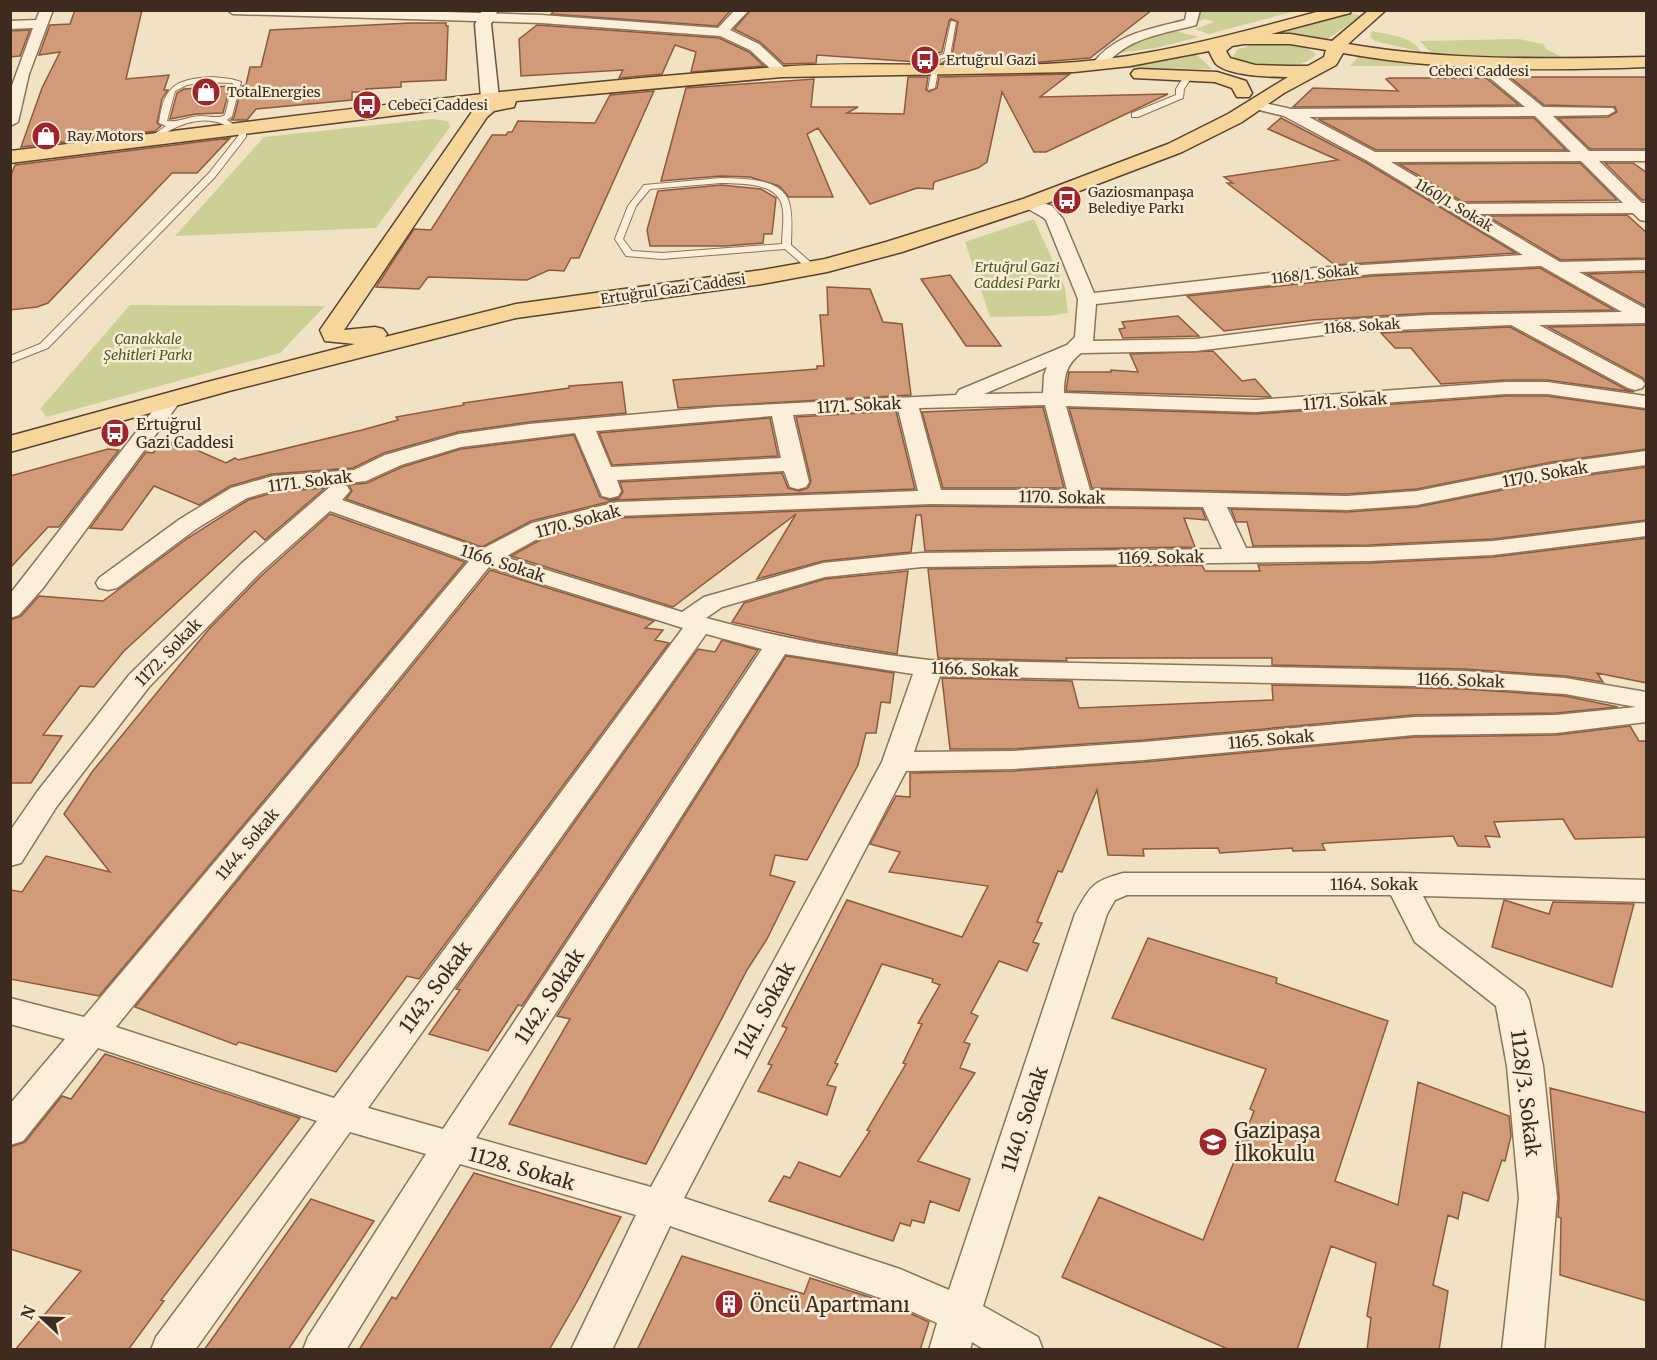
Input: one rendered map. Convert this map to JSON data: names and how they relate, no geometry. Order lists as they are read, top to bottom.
{
  "streets": {
    "main road": ["Cebeci Caddesi", "Ertuğrul Gazi Caddesi"],
    "street": [
      "1160/1. Sokak",
      "1168/1. Sokak",
      "1168. Sokak",
      "1171. Sokak",
      "1170. Sokak",
      "1169. Sokak",
      "1166. Sokak",
      "1172. Sokak",
      "1165. Sokak",
      "1144. Sokak",
      "1164. Sokak",
      "1143. Sokak",
      "1142. Sokak",
      "1141. Sokak",
      "1128/3. Sokak",
      "1140. Sokak",
      "1128. Sokak"
    ]
  },
  "crossings": [
    ["Cebeci Caddesi", "Ertuğrul Gazi Caddesi"],
    ["1160/1. Sokak", "1168/1. Sokak"],
    ["1160/1. Sokak", "Ertuğrul Gazi Caddesi"],
    ["1160/1. Sokak", "1168. Sokak"],
    ["1171. Sokak", "1172. Sokak"],
    ["1170. Sokak", "1166. Sokak"],
    ["1170. Sokak", "1144. Sokak"],
    ["1169. Sokak", "1166. Sokak"],
    ["1169. Sokak", "1143. Sokak"],
    ["1166. Sokak", "1172. Sokak"],
    ["1166. Sokak", "1144. Sokak"],
    ["1166. Sokak", "1143. Sokak"],
    ["1166. Sokak", "1142. Sokak"],
    ["1166. Sokak", "1141. Sokak"],
    ["1165. Sokak", "1141. Sokak"],
    ["1144. Sokak", "1128. Sokak"],
    ["1164. Sokak", "1128/3. Sokak"],
    ["1164. Sokak", "1140. Sokak"],
    ["1143. Sokak", "1128. Sokak"],
    ["1142. Sokak", "1128. Sokak"],
    ["1141. Sokak", "1128. Sokak"],
    ["1140. Sokak", "1128. Sokak"]
  ],
  "parks": ["Ertuğrul Gazi Caddesi Parkı", "Çanakkale Şehitleri Parkı"],
  "places": {
    "bus stop": [
      "Ertuğrul Gazi",
      "Cebeci Caddesi",
      "Gaziosmanpaşa Belediye Parkı",
      "Ertuğrul Gazi Caddesi"
    ],
    "shop": ["TotalEnergies", "Ray Motors"],
    "school or university": ["Gazipaşa İlkokulu"],
    "building": ["Öncü Apartmanı"]
  },
  "north": "left"
}
